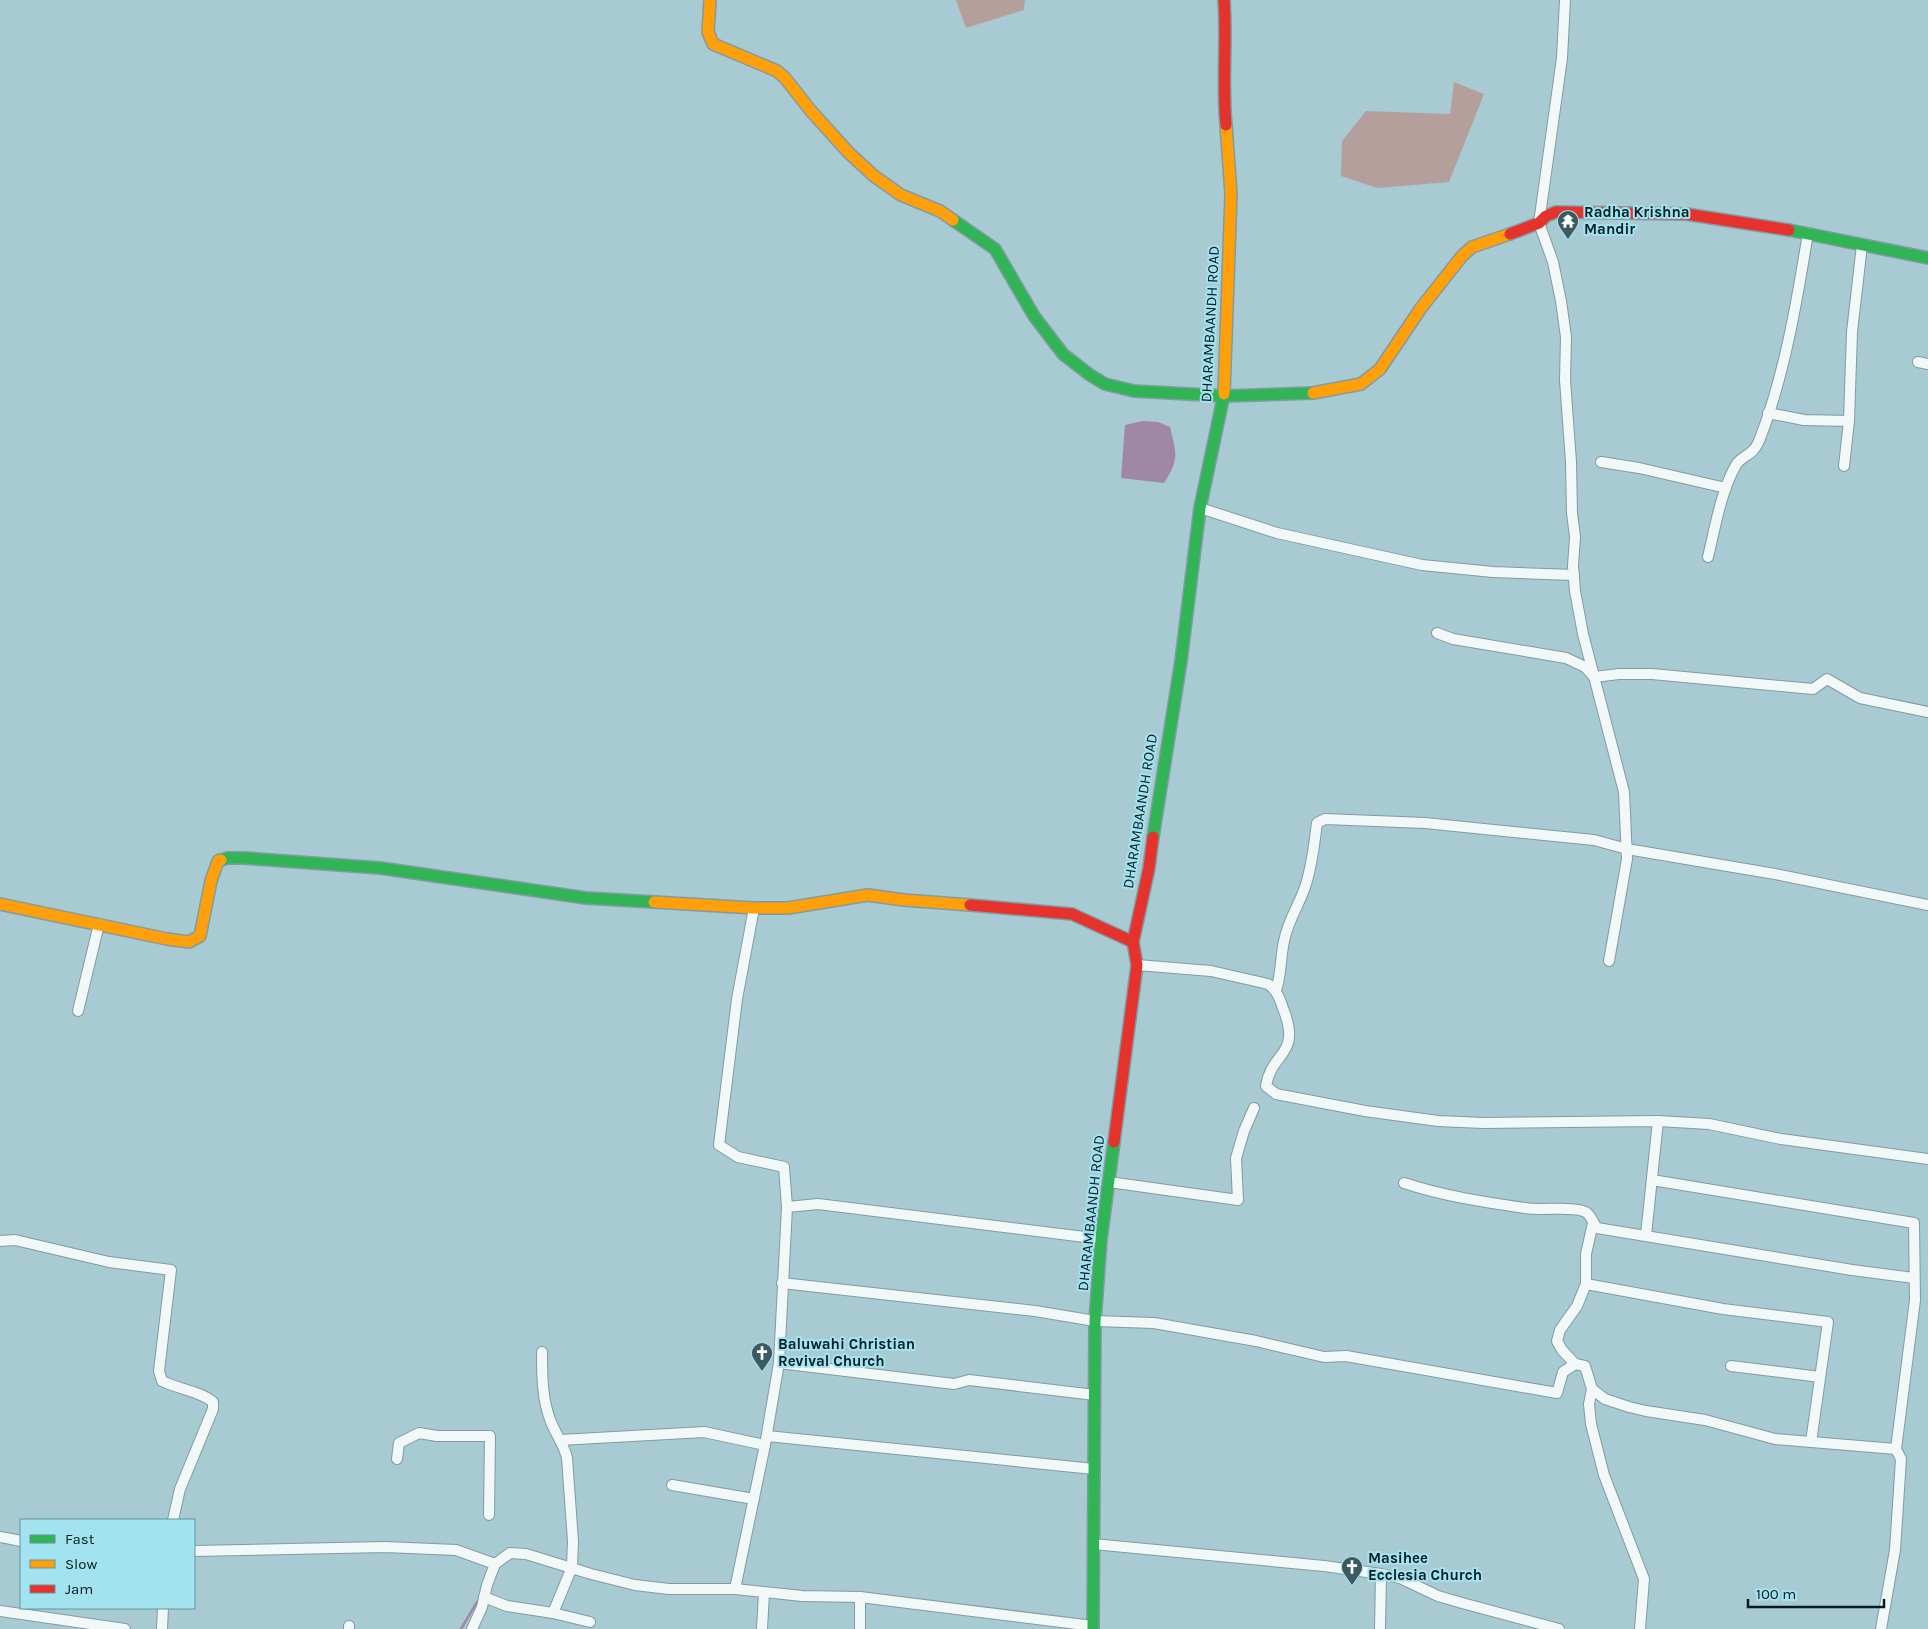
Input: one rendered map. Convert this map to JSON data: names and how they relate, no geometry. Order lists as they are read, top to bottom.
{
  "streets": {
    "street": ["DHARAMBAANDH ROAD"]
  },
  "places": {
    "temple": ["Radha Krishna Mandir"],
    "church": ["Baluwahi Christian Revival Church", "Masihee Ecclesia Church"]
  },
  "legend": ["Fast", "Slow", "Jam"],
  "scale_bar": "100 m"
}
